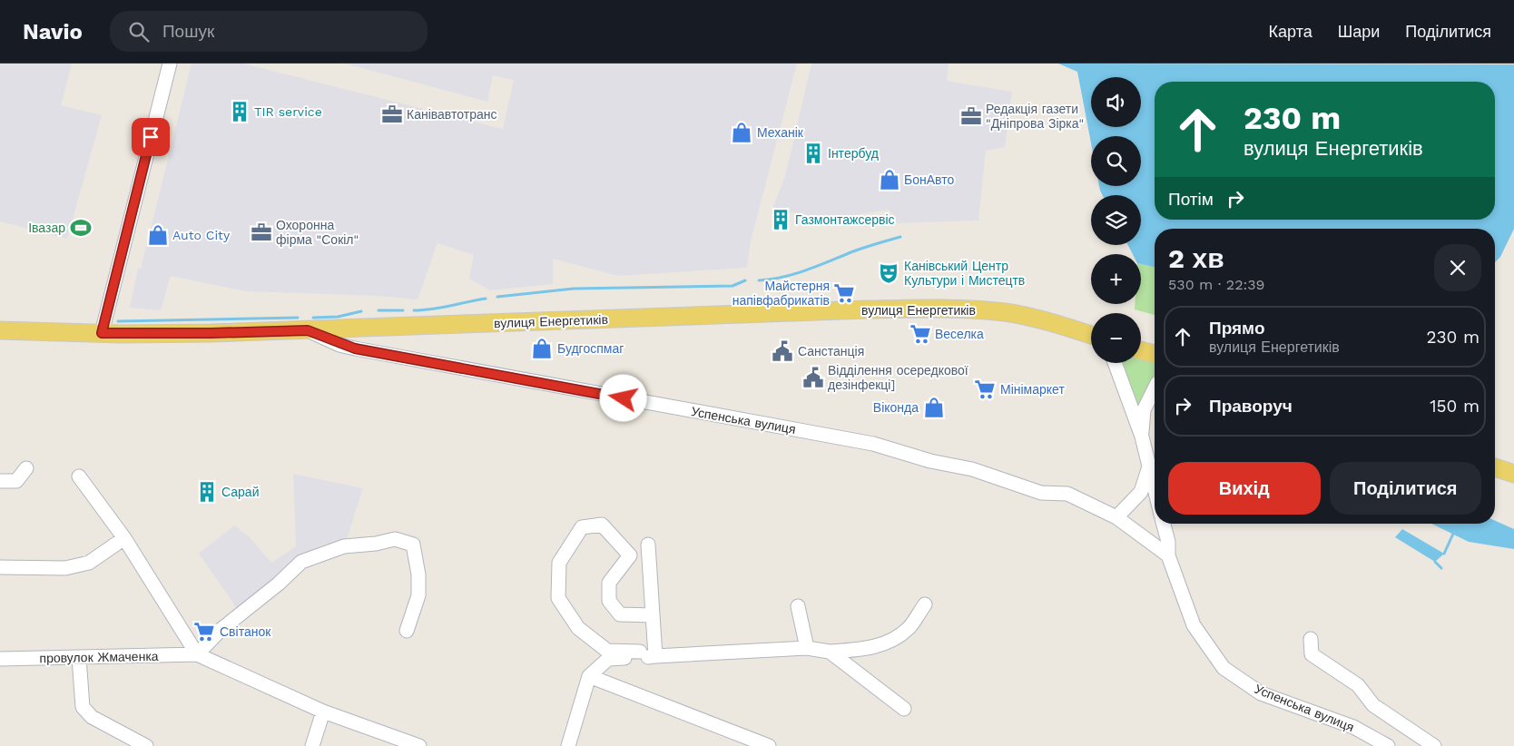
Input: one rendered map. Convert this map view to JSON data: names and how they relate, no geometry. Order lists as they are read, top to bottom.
{
  "streets": {
    "main road": ["вулиця Енергетиків"],
    "street": ["Успенська вулиця", "провулок Жмаченка"]
  },
  "crossings": [
    ["вулиця Енергетиків", "Успенська вулиця"]
  ],
  "places": {
    "building": [
      "TIR service",
      "Інтербуд",
      "Газмонтажсервіс",
      "Сарай"
    ],
    "office": ["Канівавтотранс", "Редакція газети \"Дніпрова Зірка\"", "Охоронна фірма \"Сокіл\""],
    "shop": [
      "Механік",
      "БонАвто",
      "Auto City",
      "Будгоспмаг",
      "Віконда"
    ],
    "sports": ["Івазар"],
    "theatre": ["Канівський Центр Культури і Мистецтв"],
    "supermarket": [
      "Майстерня напівфабрикатів",
      "Веселка",
      "Мінімаркет",
      "Світанок"
    ],
    "public building": ["Санстанція", "Відділення осередкової дезінфекці]"]
  },
  "page": {
    "header": "Navio",
    "search": "Пошук",
    "nav": ["Карта", "Шари", "Поділитися"],
    "map_buttons": ["+", "−"],
    "turn": ["230 m", "вулиця Енергетиків"],
    "then": "Потім",
    "heading": ["2 хв", "530 m · 22:39"],
    "list": [
      {
        "name": "Прямо",
        "note": "вулиця Енергетиків",
        "value": "230 m"
      },
      {
        "name": "Праворуч",
        "value": "150 m"
      }
    ],
    "buttons": ["Вихід", "Поділитися"]
  }
}
